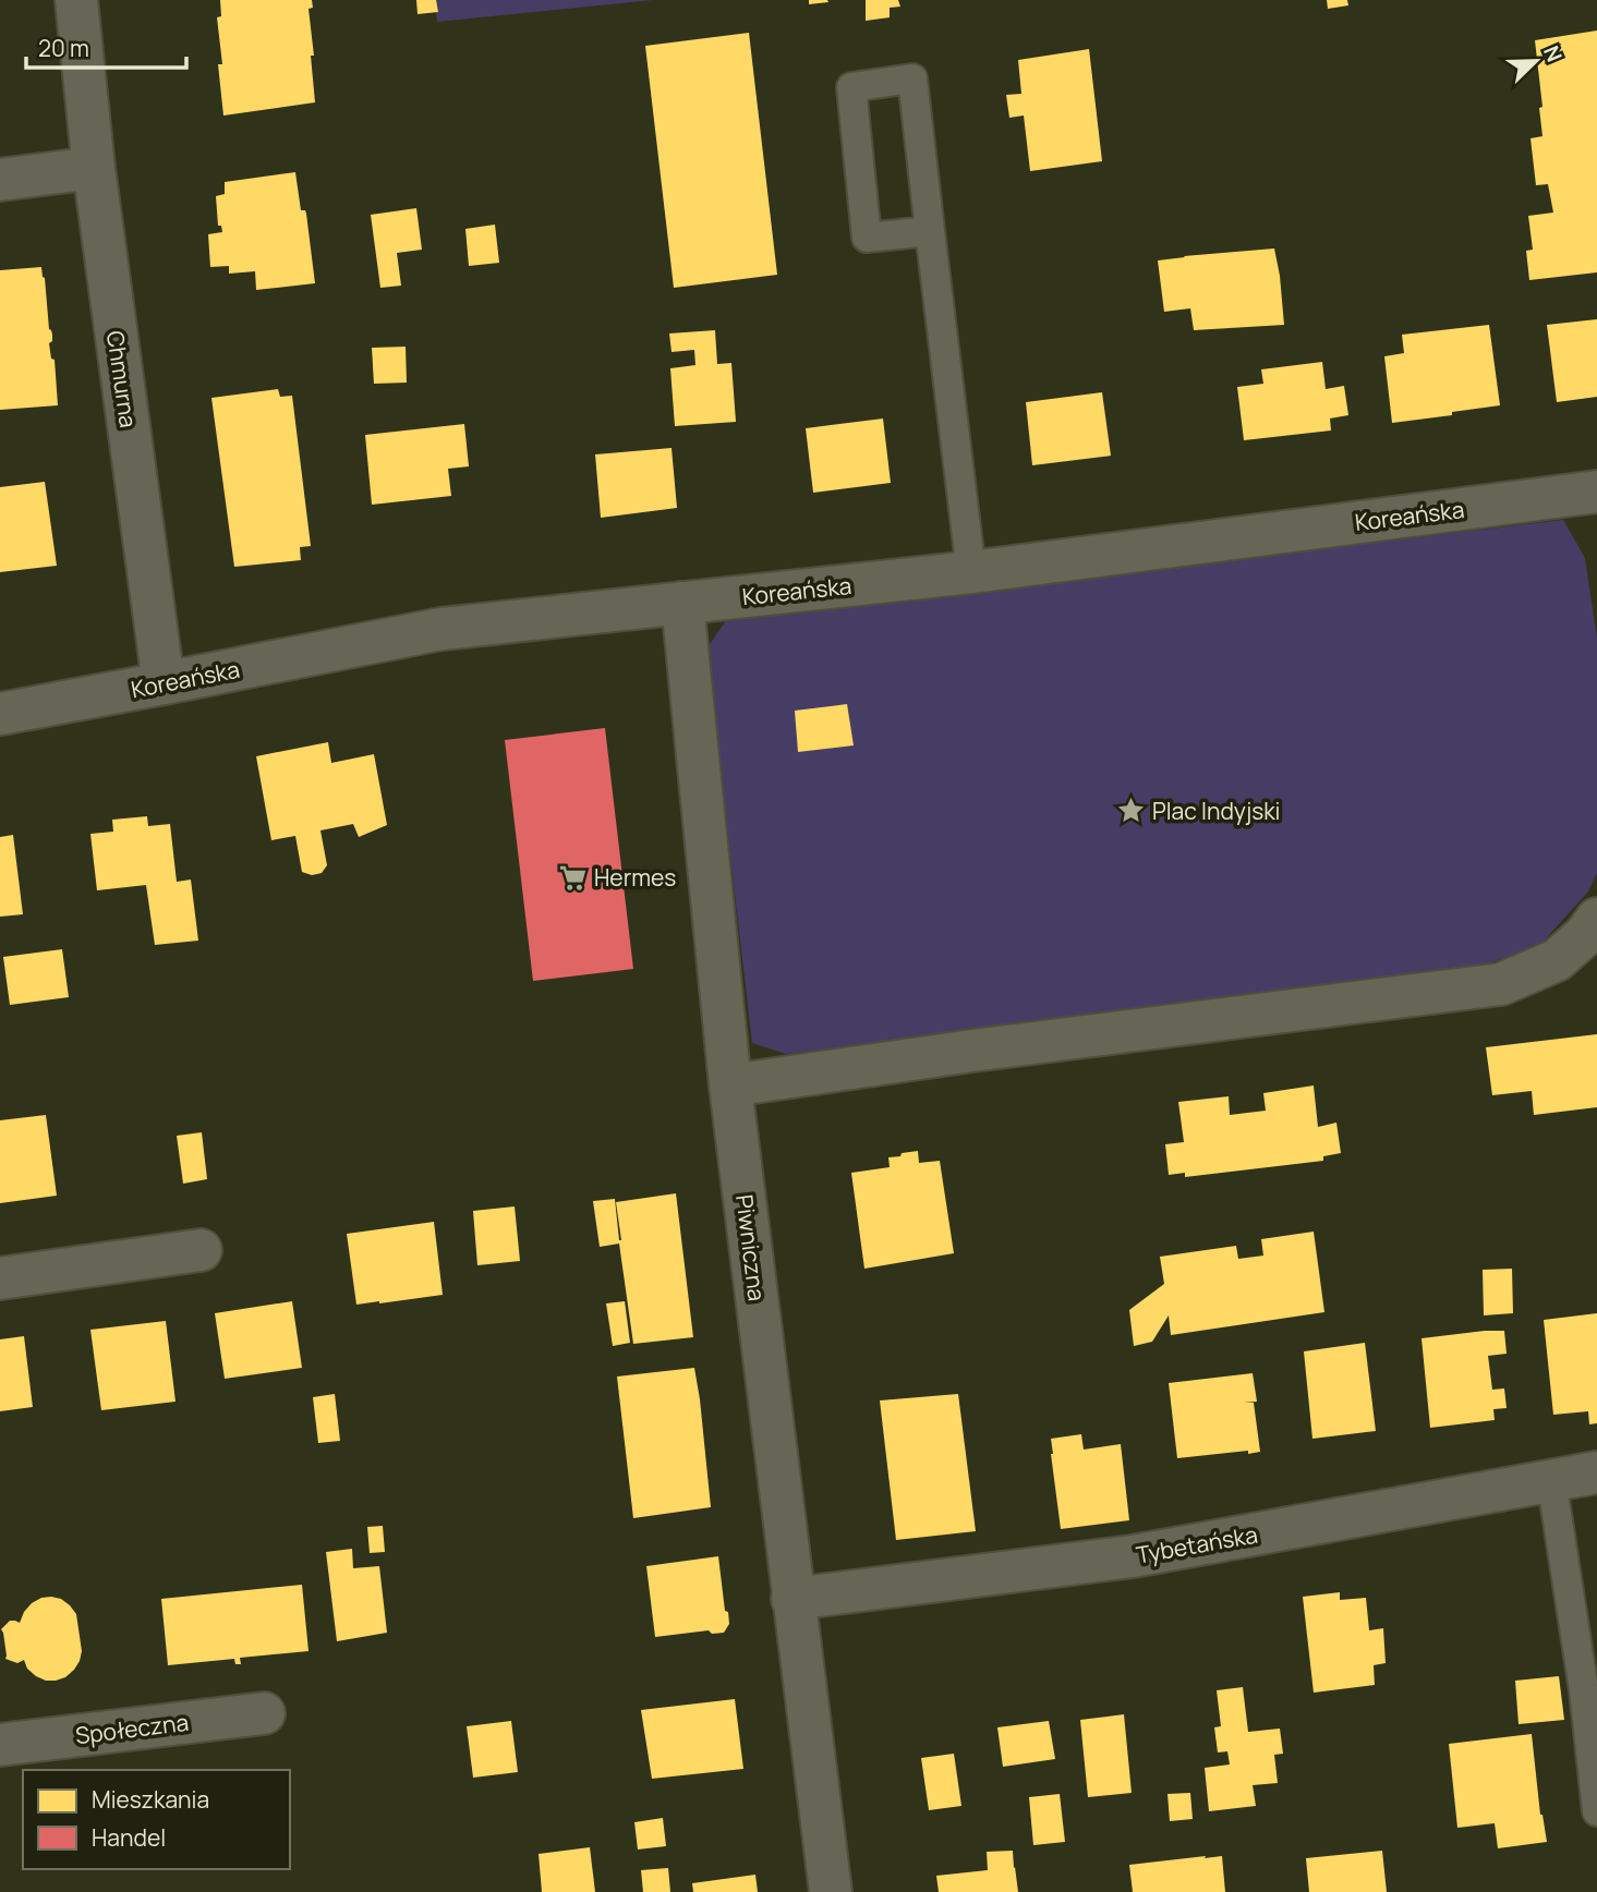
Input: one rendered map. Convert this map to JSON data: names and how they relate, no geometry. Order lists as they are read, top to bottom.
{
  "streets": {
    "street": [
      "Chmurna",
      "Koreańska",
      "Piwniczna",
      "Tybetańska",
      "Społeczna"
    ]
  },
  "crossings": [
    ["Chmurna", "Koreańska"],
    ["Koreańska", "Piwniczna"],
    ["Piwniczna", "Tybetańska"]
  ],
  "places": {
    "place": ["Plac Indyjski"],
    "supermarket": ["Hermes"]
  },
  "legend": ["Mieszkania", "Handel"],
  "scale_bar": "20 m",
  "north": "top right"
}
